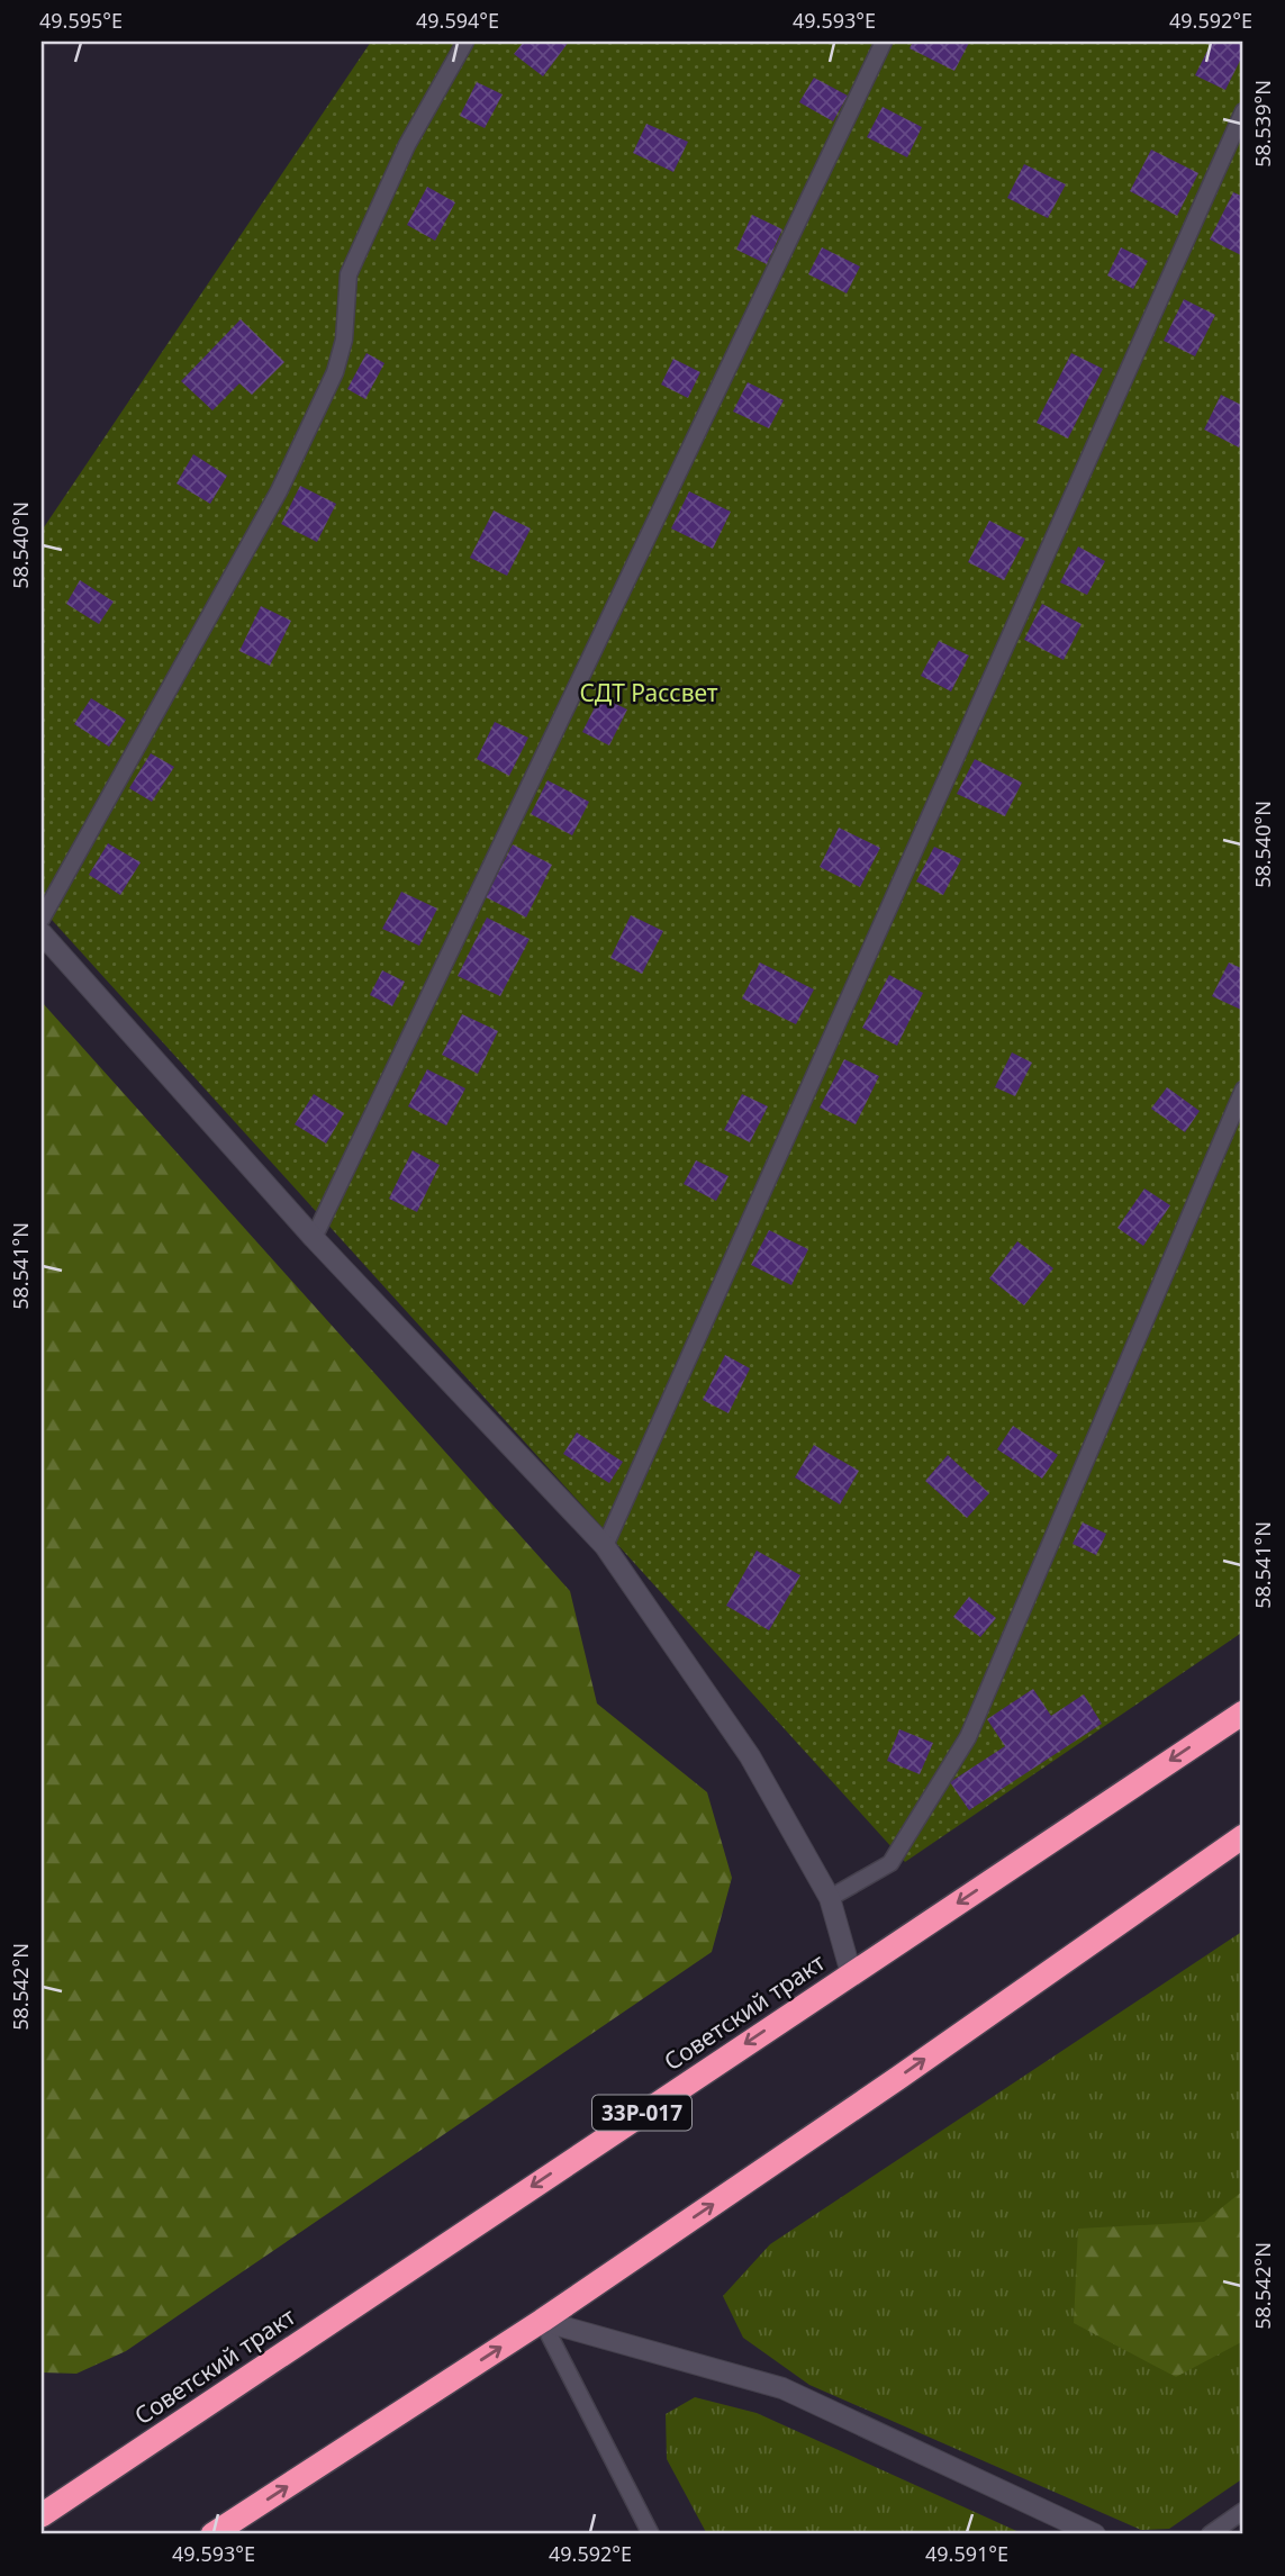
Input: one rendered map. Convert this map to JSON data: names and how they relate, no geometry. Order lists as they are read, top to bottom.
{
  "streets": {
    "highway": ["Советский тракт", "33Р-017"]
  },
  "parks": ["СДТ Рассвет"],
  "coordinates": [
    "49.595°E",
    "49.594°E",
    "49.593°E",
    "49.592°E",
    "58.539°N",
    "58.540°N",
    "58.541°N",
    "58.542°N",
    "49.591°E"
  ]
}
